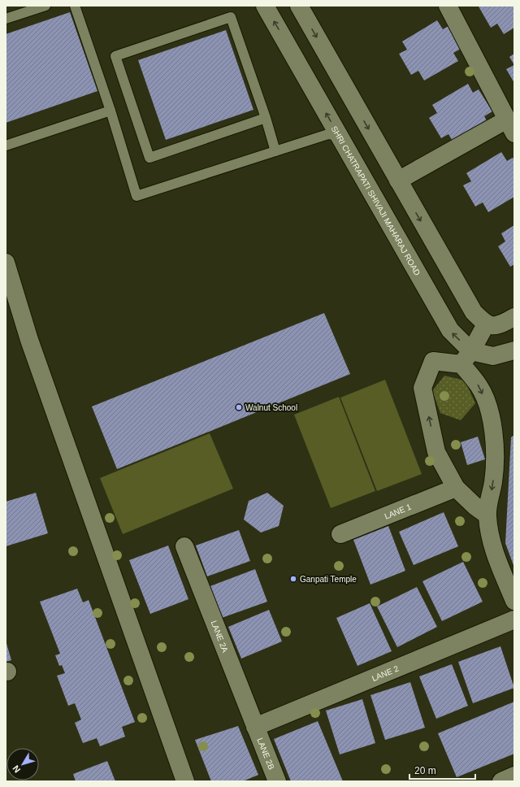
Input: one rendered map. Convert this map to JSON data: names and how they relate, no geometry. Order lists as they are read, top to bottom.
{
  "streets": {
    "street": [
      "SHRI CHATRAPATI SHIVAJI MAHARAJ ROAD",
      "LANE 1",
      "LANE 2A",
      "LANE 2",
      "LANE 2B"
    ]
  },
  "crossings": [
    ["LANE 2A", "LANE 2"],
    ["LANE 2A", "LANE 2B"],
    ["LANE 2", "LANE 2B"]
  ],
  "places": ["Walnut School", "Ganpati Temple"],
  "scale_bar": "20 m",
  "north": "bottom left"
}
